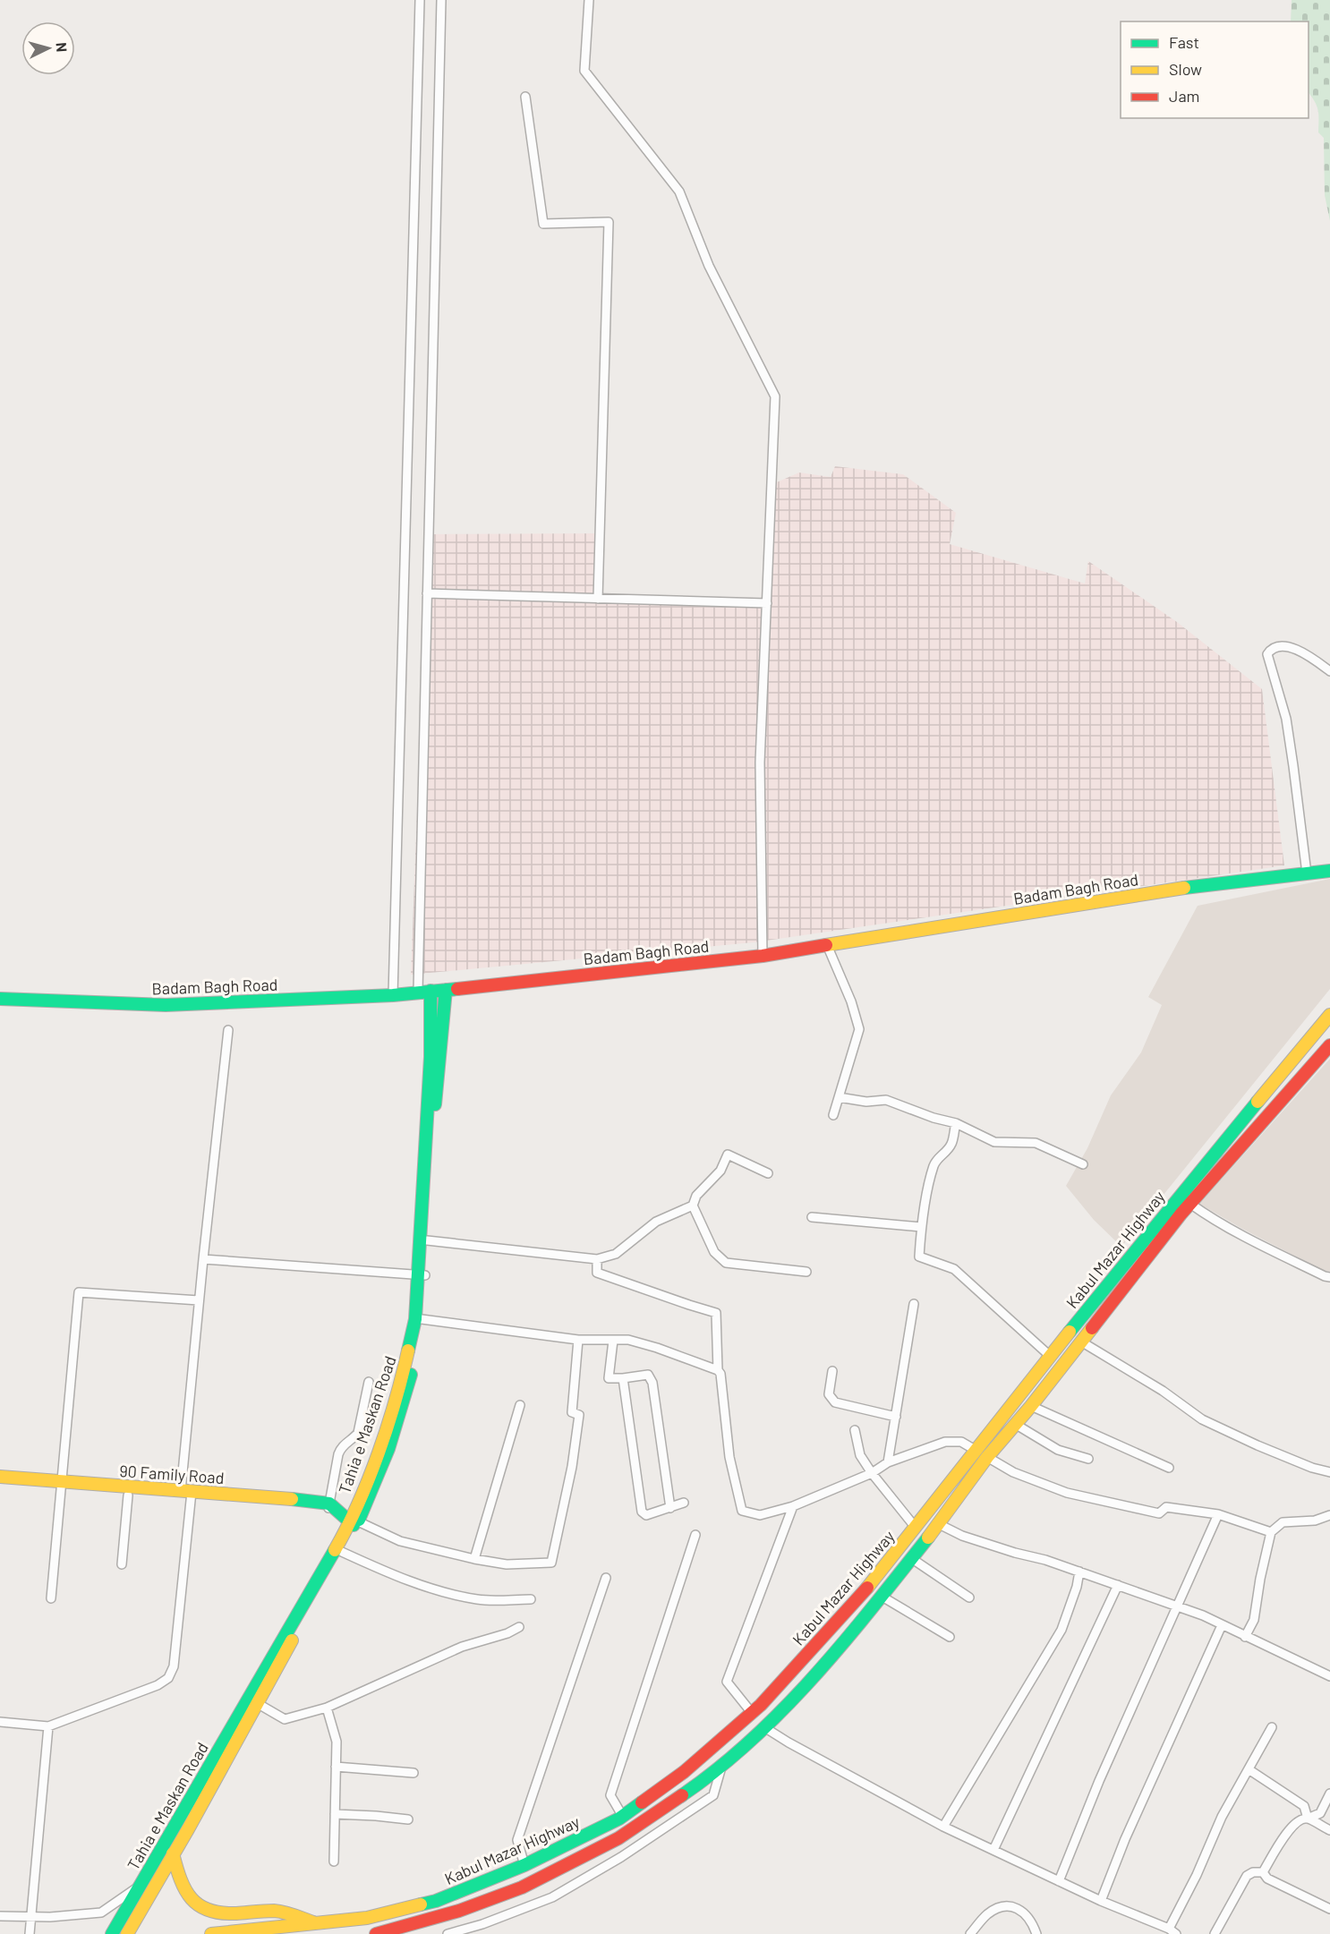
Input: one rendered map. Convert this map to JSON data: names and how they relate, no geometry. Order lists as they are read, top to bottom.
{
  "streets": {
    "main road": [
      "Badam Bagh Road",
      "Kabul Mazar Highway",
      "Tahia e Maskan Road",
      "90 Family Road"
    ]
  },
  "crossings": [
    ["Badam Bagh Road", "Tahia e Maskan Road"]
  ],
  "legend": ["Fast", "Slow", "Jam"],
  "north": "right"
}
